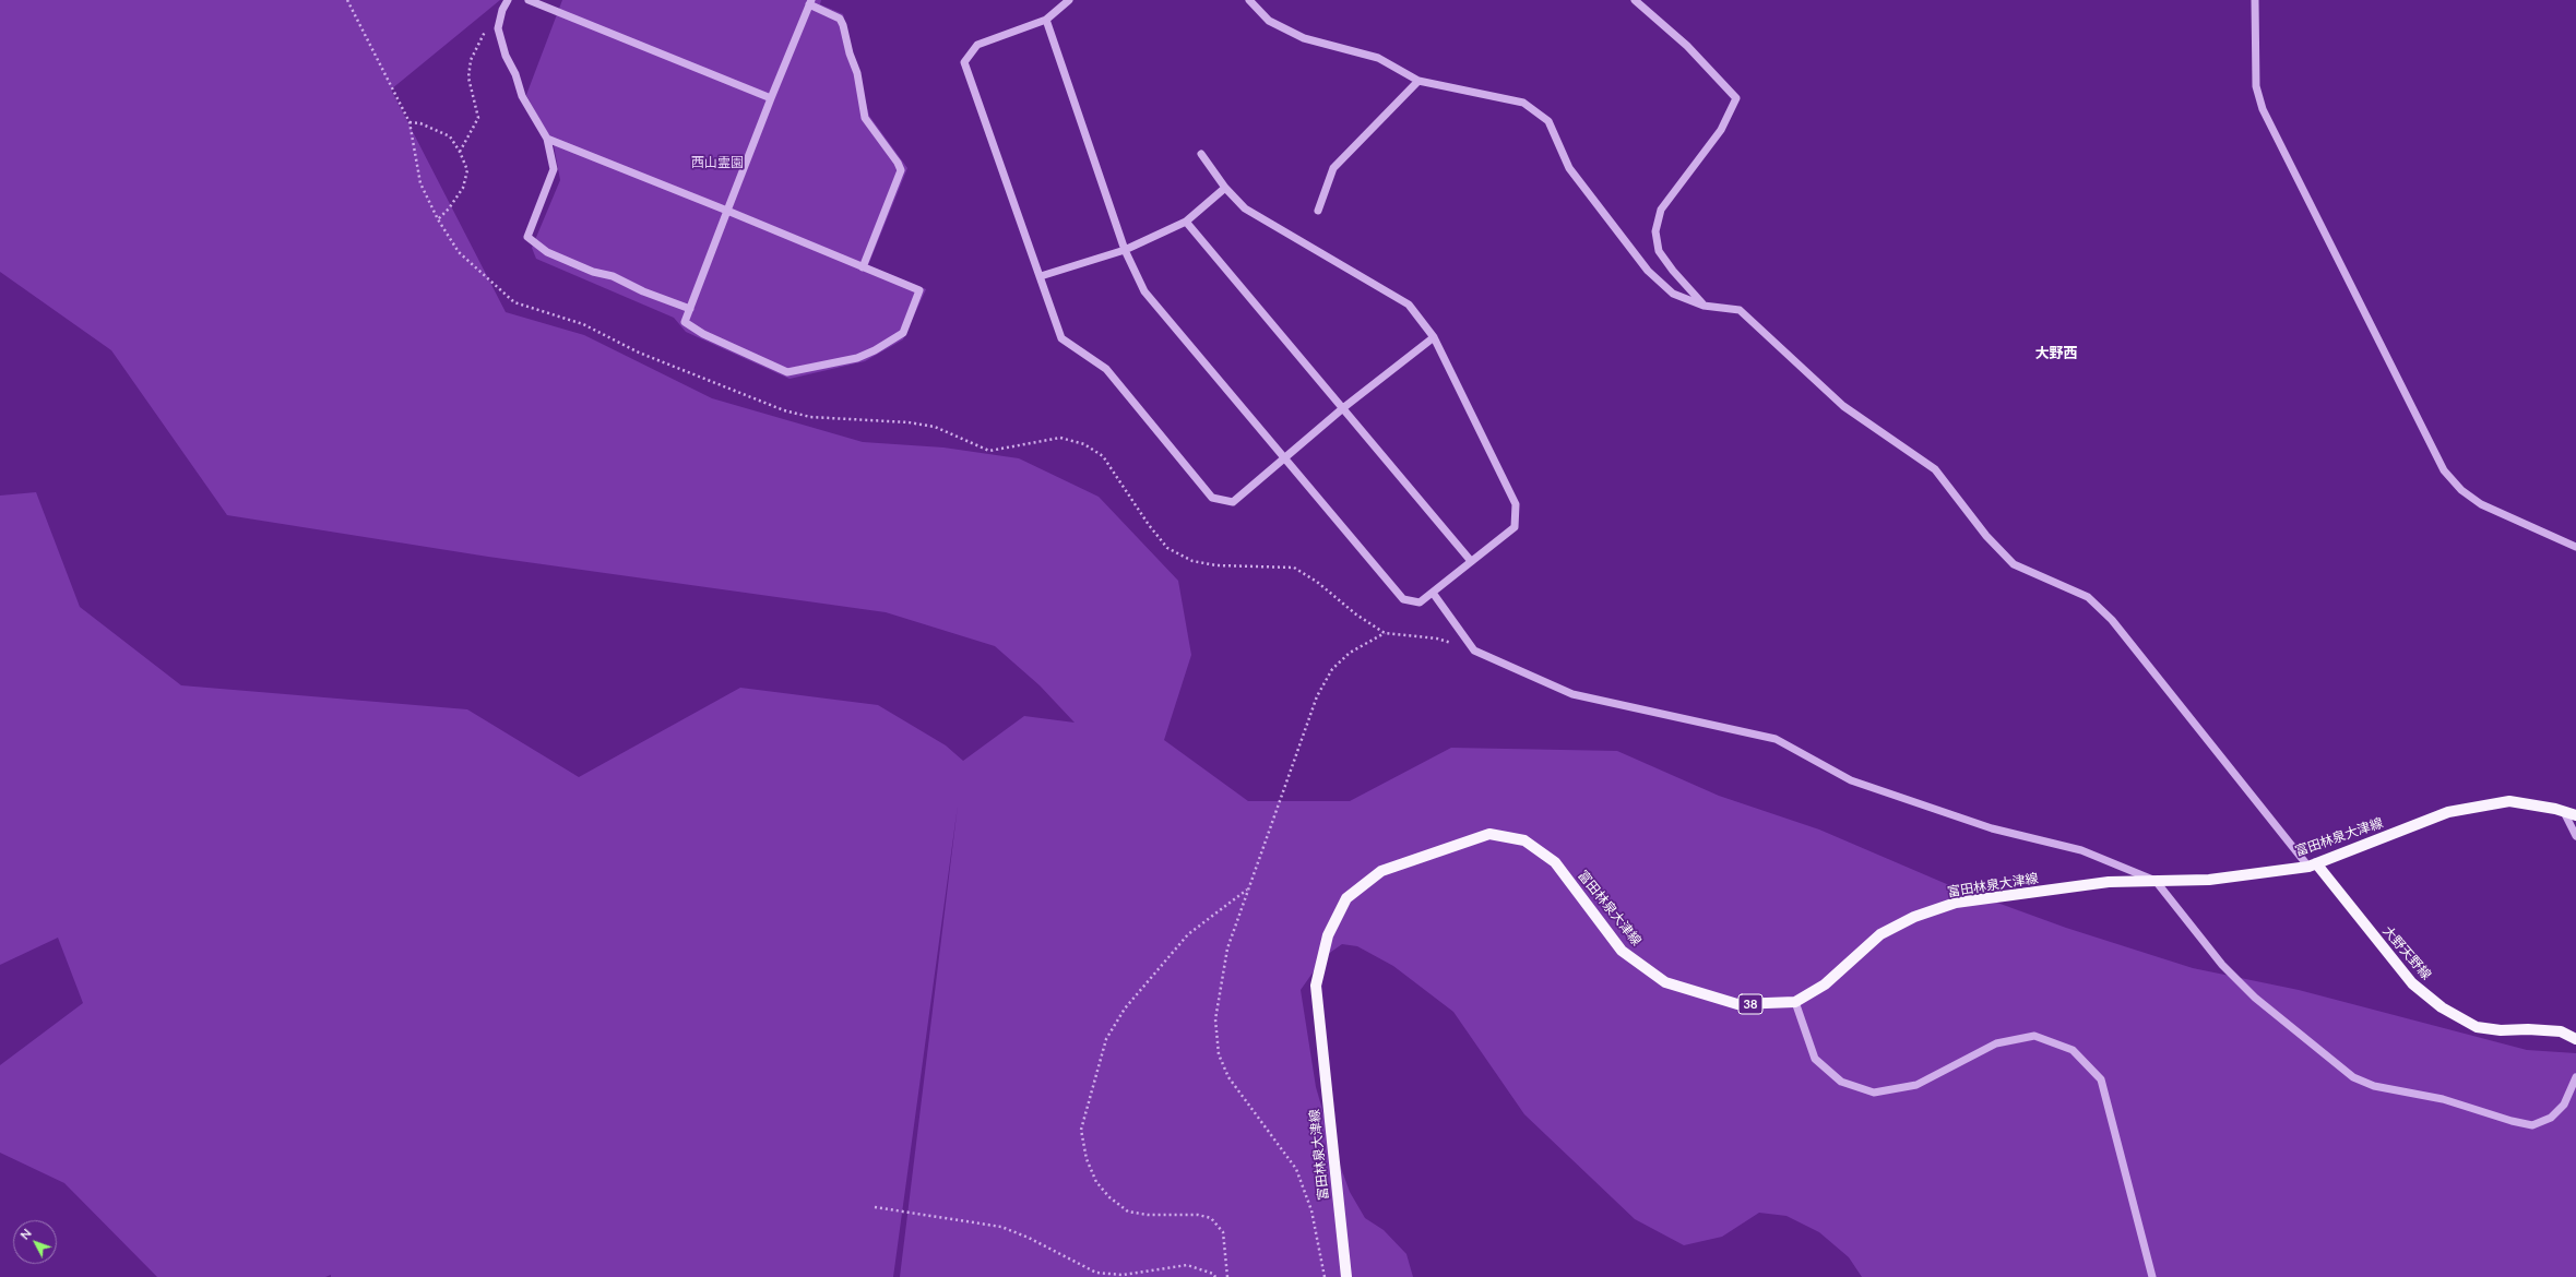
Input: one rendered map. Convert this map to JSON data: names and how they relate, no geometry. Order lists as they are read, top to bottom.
{
  "streets": {
    "main road": ["富田林泉大津線", "大野天野線", "38"]
  },
  "crossings": [
    ["富田林泉大津線", "大野天野線"]
  ],
  "districts": ["大野西"],
  "parks": ["西山霊園"],
  "north": "top left"
}
